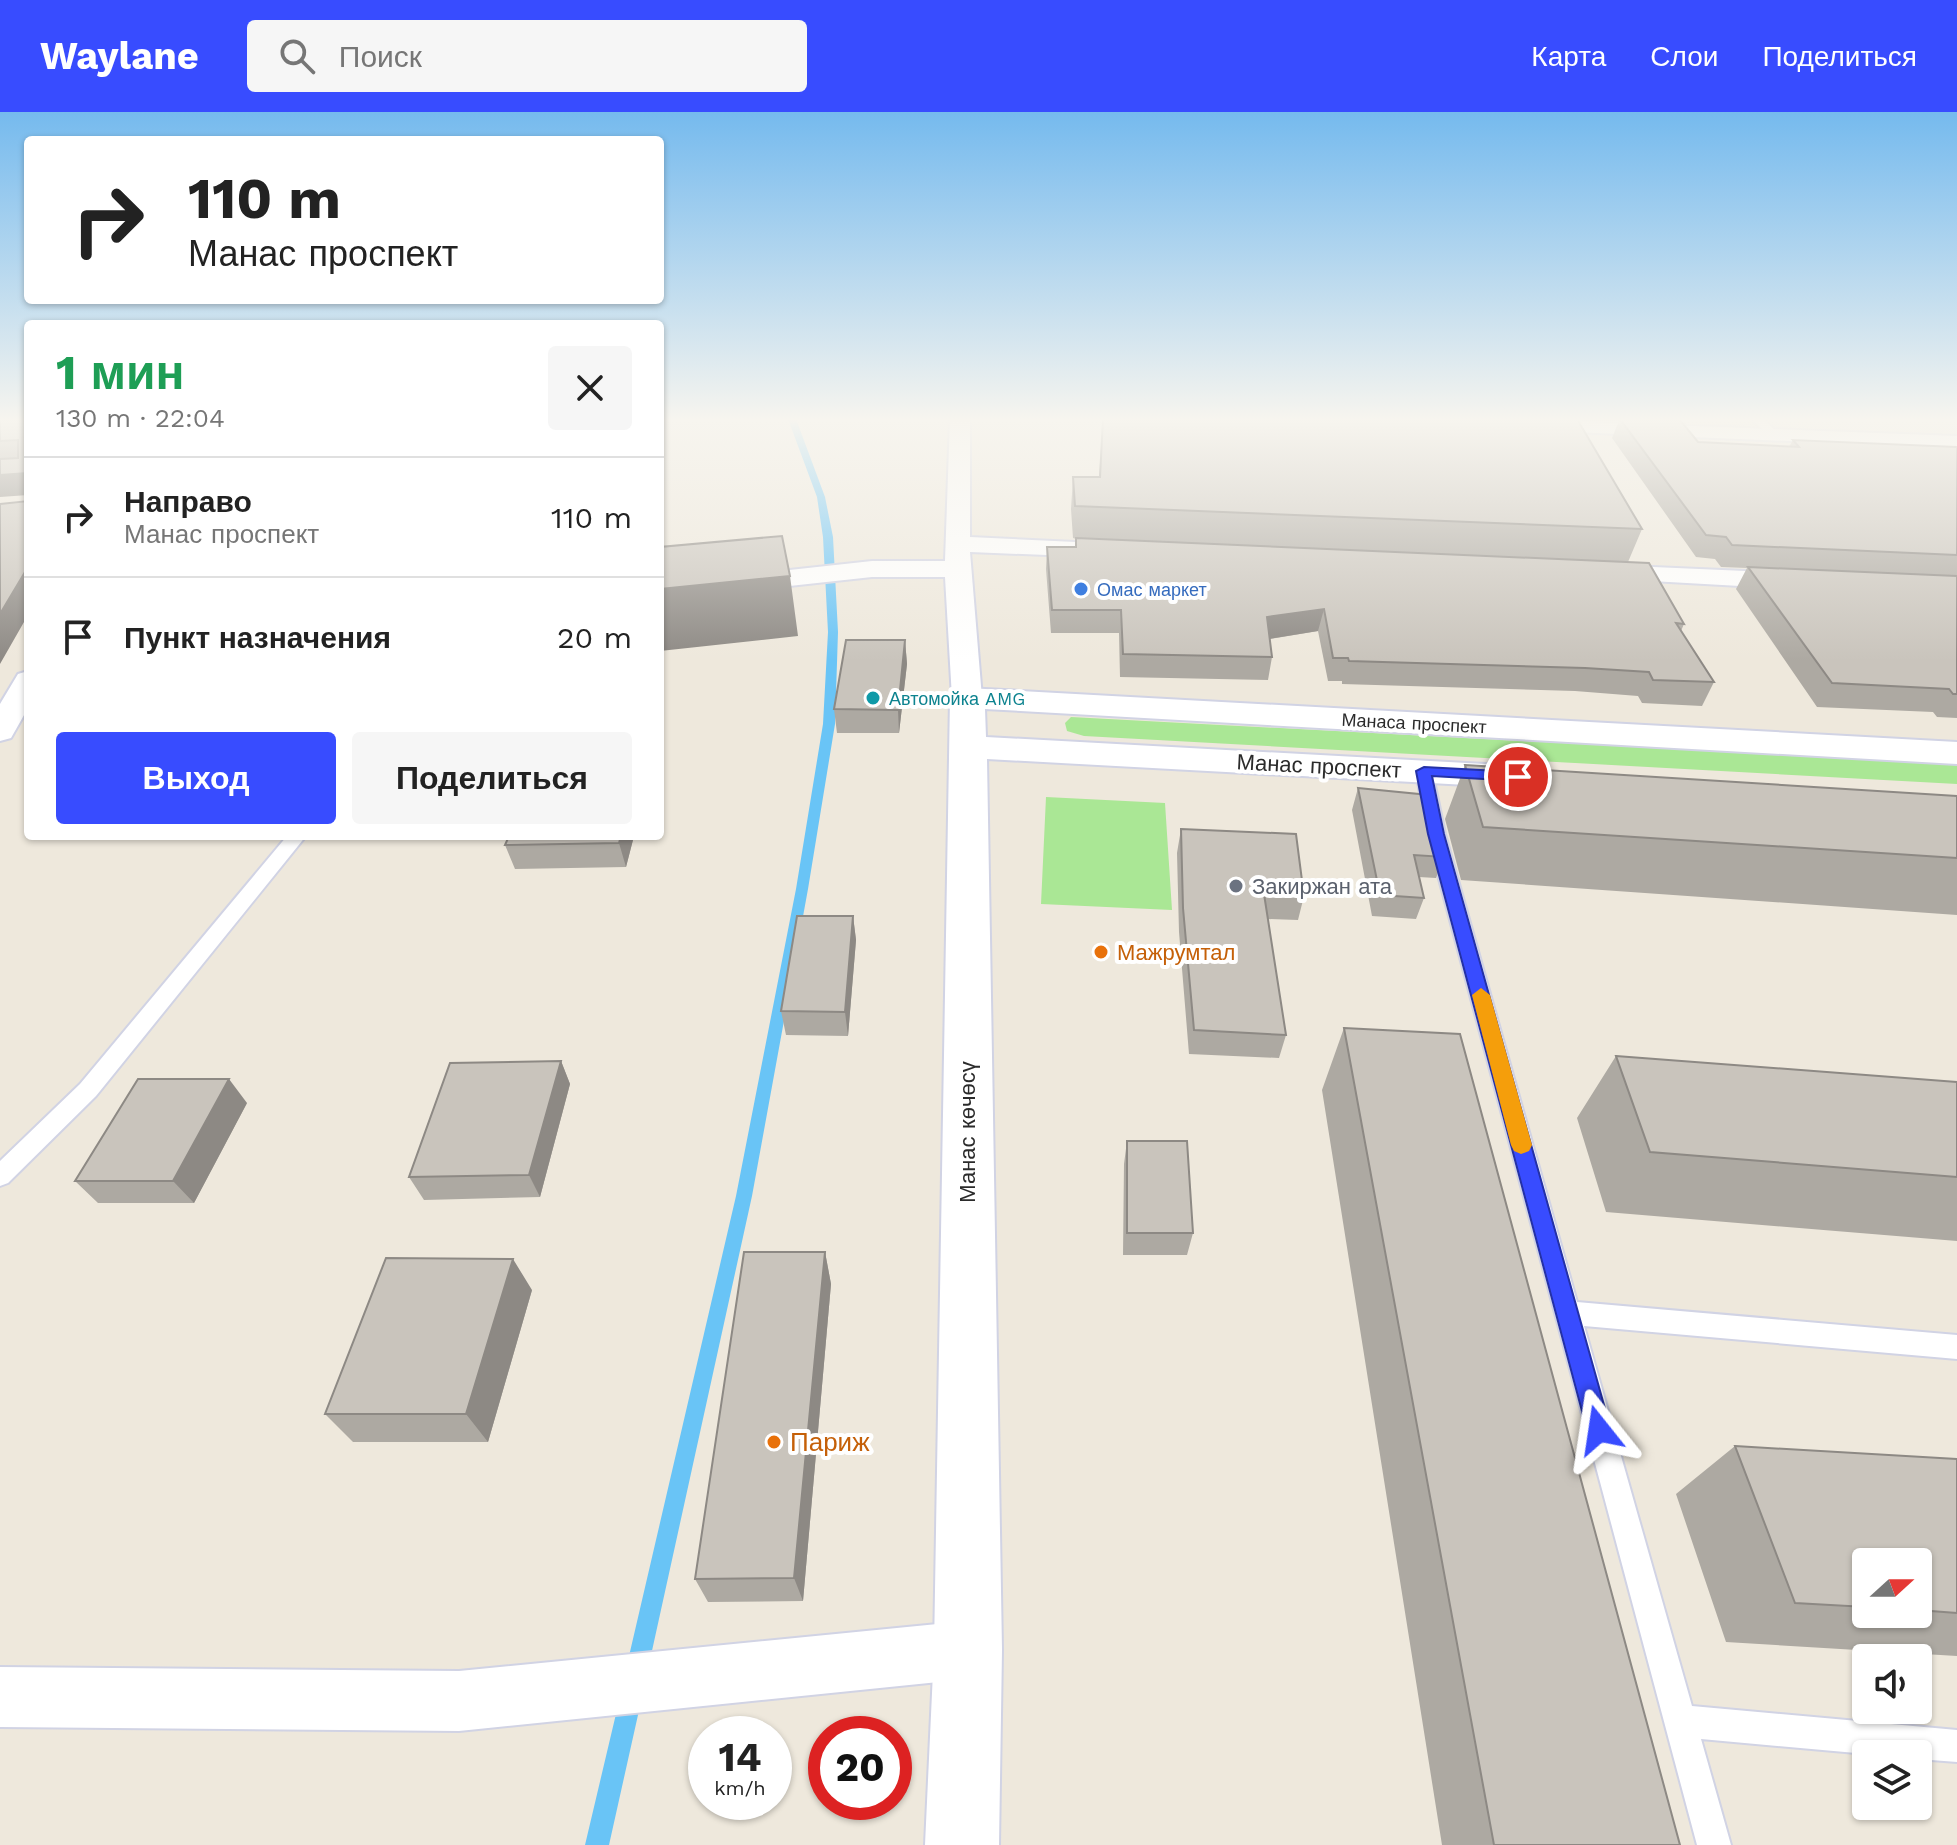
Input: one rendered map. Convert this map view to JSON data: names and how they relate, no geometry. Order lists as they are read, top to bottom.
{
  "streets": {
    "main road": ["Манаса проспект", "Манас проспект", "Манас көчөсү"]
  },
  "crossings": [
    ["Манаса проспект", "Манас проспект"],
    ["Манаса проспект", "Манас көчөсү"],
    ["Манас проспект", "Манас көчөсү"]
  ],
  "places": [
    "Омас маркет",
    "Автомойка AMG",
    "Закиржан ата",
    "Мажрумтал",
    "Париж"
  ],
  "north": "right",
  "page": {
    "header": "Waylane",
    "search": "Поиск",
    "nav": ["Карта", "Слои", "Поделиться"],
    "turn": ["110 m", "Манас проспект"],
    "heading": ["1 мин", "130 m · 22:04"],
    "list": [
      {
        "name": "Направо",
        "note": "Манас проспект",
        "value": "110 m"
      },
      {
        "name": "Пункт назначения",
        "value": "20 m"
      }
    ],
    "buttons": ["Выход", "Поделиться"],
    "speed": "14 km/h",
    "limit": "20"
  }
}
